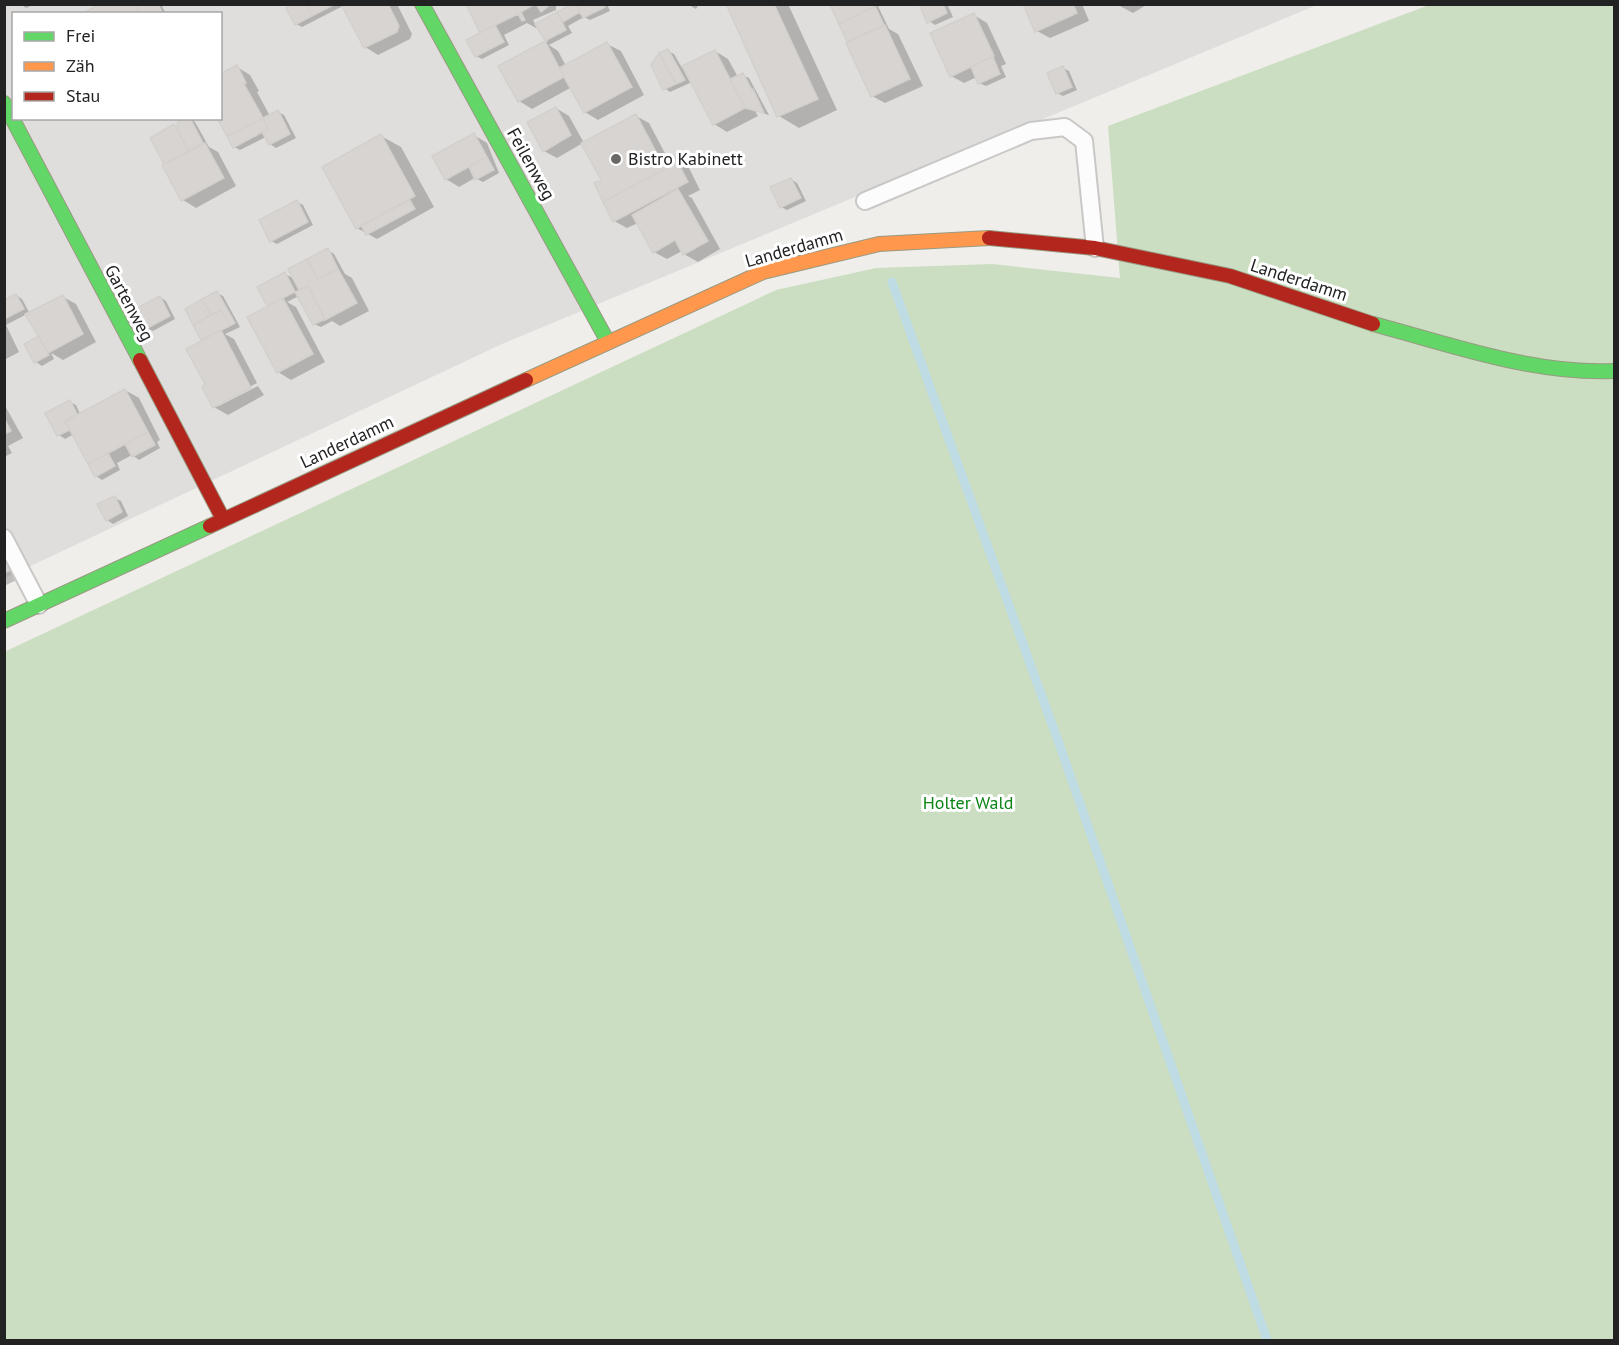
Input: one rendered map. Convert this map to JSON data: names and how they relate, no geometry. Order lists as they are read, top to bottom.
{
  "streets": {
    "main road": ["Feilenweg", "Landerdamm", "Gartenweg"]
  },
  "crossings": [
    ["Feilenweg", "Landerdamm"],
    ["Landerdamm", "Gartenweg"]
  ],
  "parks": ["Holter Wald"],
  "places": ["Bistro Kabinett"],
  "legend": ["Frei", "Zäh", "Stau"]
}
